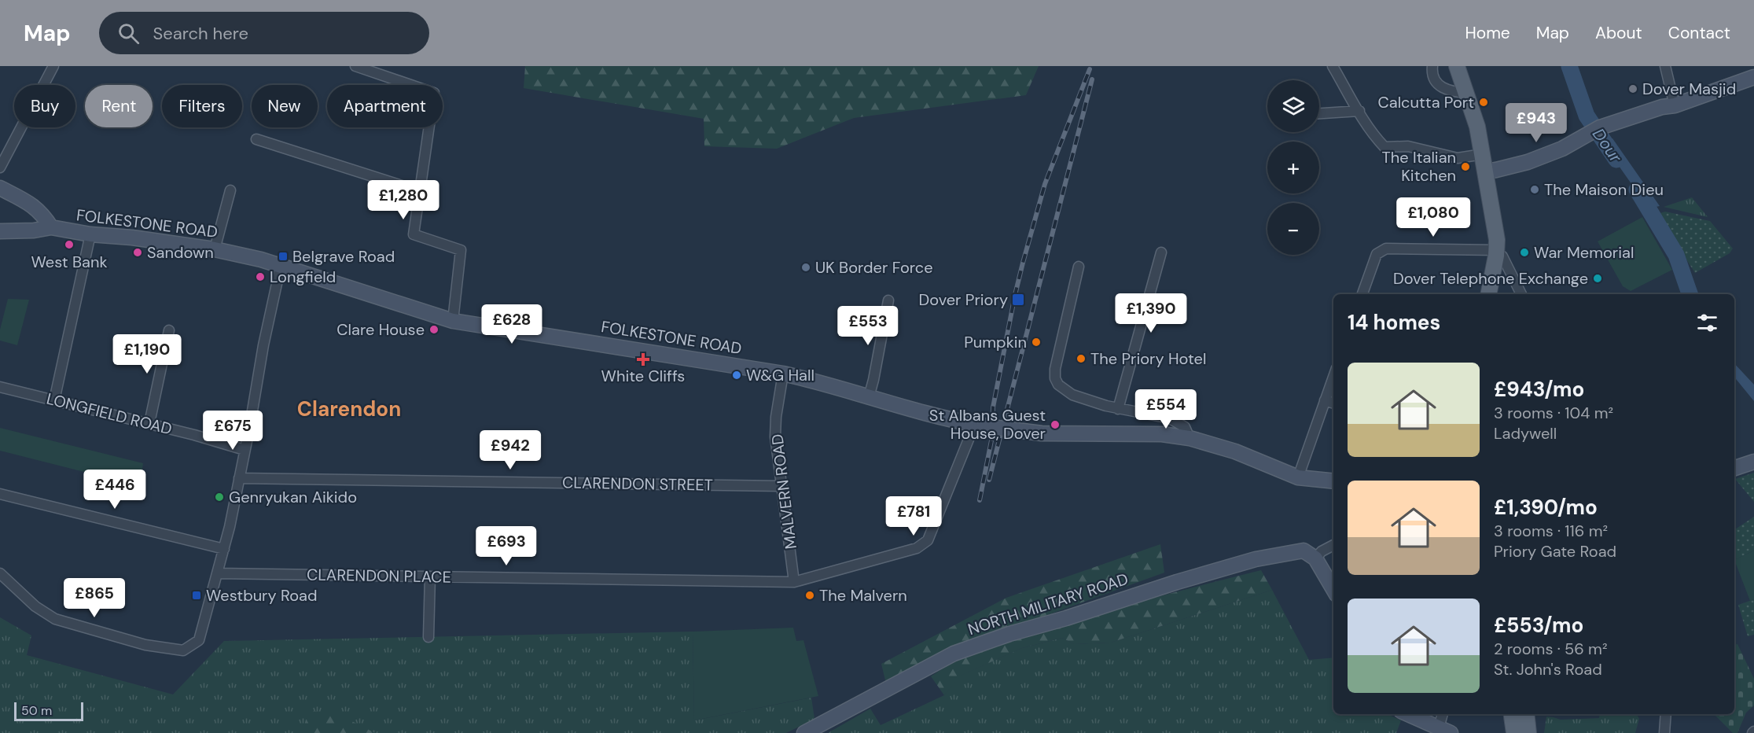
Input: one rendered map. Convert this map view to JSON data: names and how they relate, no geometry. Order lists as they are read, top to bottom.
{
  "streets": {
    "main road": ["FOLKESTONE ROAD", "NORTH MILITARY ROAD"],
    "street": [
      "LONGFIELD ROAD",
      "CLARENDON STREET",
      "MALVERN ROAD",
      "CLARENDON PLACE"
    ]
  },
  "crossings": [
    ["FOLKESTONE ROAD", "MALVERN ROAD"],
    ["FOLKESTONE ROAD", "CLARENDON PLACE"],
    ["CLARENDON STREET", "MALVERN ROAD"],
    ["MALVERN ROAD", "CLARENDON PLACE"]
  ],
  "districts": ["Clarendon"],
  "water": ["Dour"],
  "places": {
    "other": [
      "Dover Masjid",
      "Calcutta Port",
      "The Italian Kitchen",
      "The Maison Dieu",
      "West Bank",
      "Sandown",
      "War Memorial",
      "UK Border Force",
      "Longfield",
      "Dover Telephone Exchange",
      "Clare House",
      "Pumpkin",
      "The Priory Hotel",
      "W&G Hall",
      "St Albans Guest House, Dover",
      "Genryukan Aikido",
      "The Malvern"
    ],
    "transit": ["Belgrave Road", "Dover Priory", "Westbury Road"],
    "health": ["White Cliffs"]
  },
  "scale_bar": "50 m",
  "page": {
    "header": "Map",
    "search": "Search here",
    "nav": [
      "Home",
      "Map",
      "About",
      "Contact"
    ],
    "map_buttons": ["+", "−"],
    "chip": [
      "Buy",
      "Rent",
      "Filters",
      "New",
      "Apartment"
    ],
    "price": [
      "£943",
      "£1,280",
      "£1,080",
      "£1,390",
      "£628",
      "£553",
      "£1,190",
      "£554",
      "£675",
      "£942",
      "£446",
      "£781",
      "£693",
      "£865"
    ],
    "heading": "14 homes",
    "list": [
      {
        "name": "£943/mo",
        "note": "3 rooms · 104 m² · Ladywell"
      },
      {
        "name": "£1,390/mo",
        "note": "3 rooms · 116 m² · Priory Gate Road"
      },
      {
        "name": "£553/mo",
        "note": "2 rooms · 56 m² · St. John's Road"
      }
    ],
    "scale": "50 m"
  }
}
